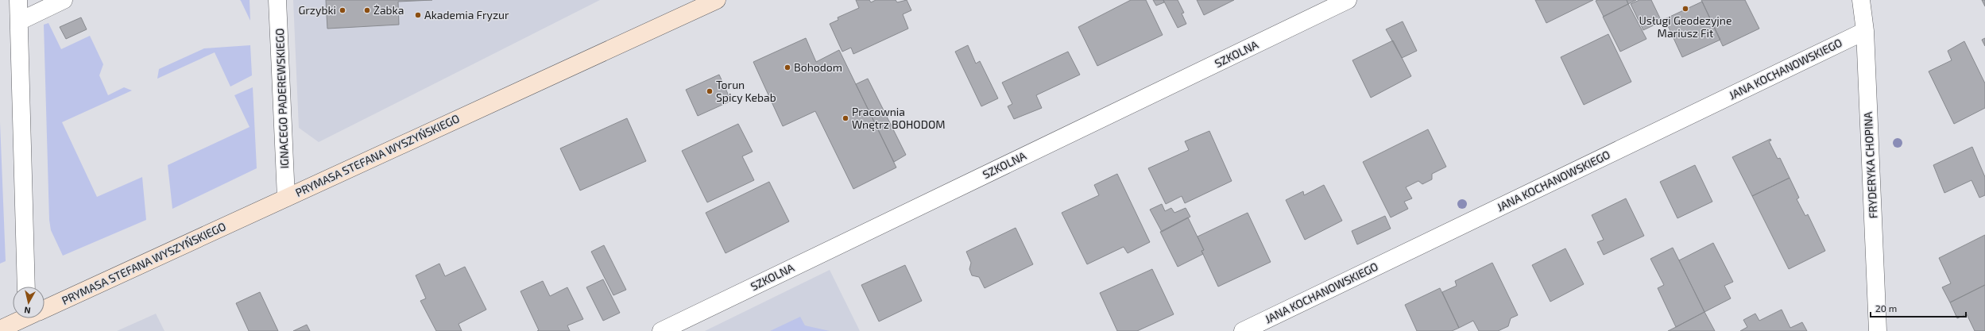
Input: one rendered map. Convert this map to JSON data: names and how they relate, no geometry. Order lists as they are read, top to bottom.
{
  "streets": {
    "main road": ["PRYMASA STEFANA WYSZYŃSKIEGO"],
    "street": [
      "SZKOLNA",
      "JANA KOCHANOWSKIEGO",
      "IGNACEGO PADEREWSKIEGO",
      "FRYDERYKA CHOPINA"
    ]
  },
  "crossings": [
    ["JANA KOCHANOWSKIEGO", "FRYDERYKA CHOPINA"],
    ["IGNACEGO PADEREWSKIEGO", "PRYMASA STEFANA WYSZYŃSKIEGO"]
  ],
  "places": [
    "Usługi Geodezyjne Mariusz Fit",
    "Grzybki",
    "Żabka",
    "Akademia Fryzur",
    "Bohodom",
    "Torun Spicy Kebab",
    "Pracownia Wnętrz BOHODOM"
  ],
  "scale_bar": "20 m",
  "north": "bottom"
}
